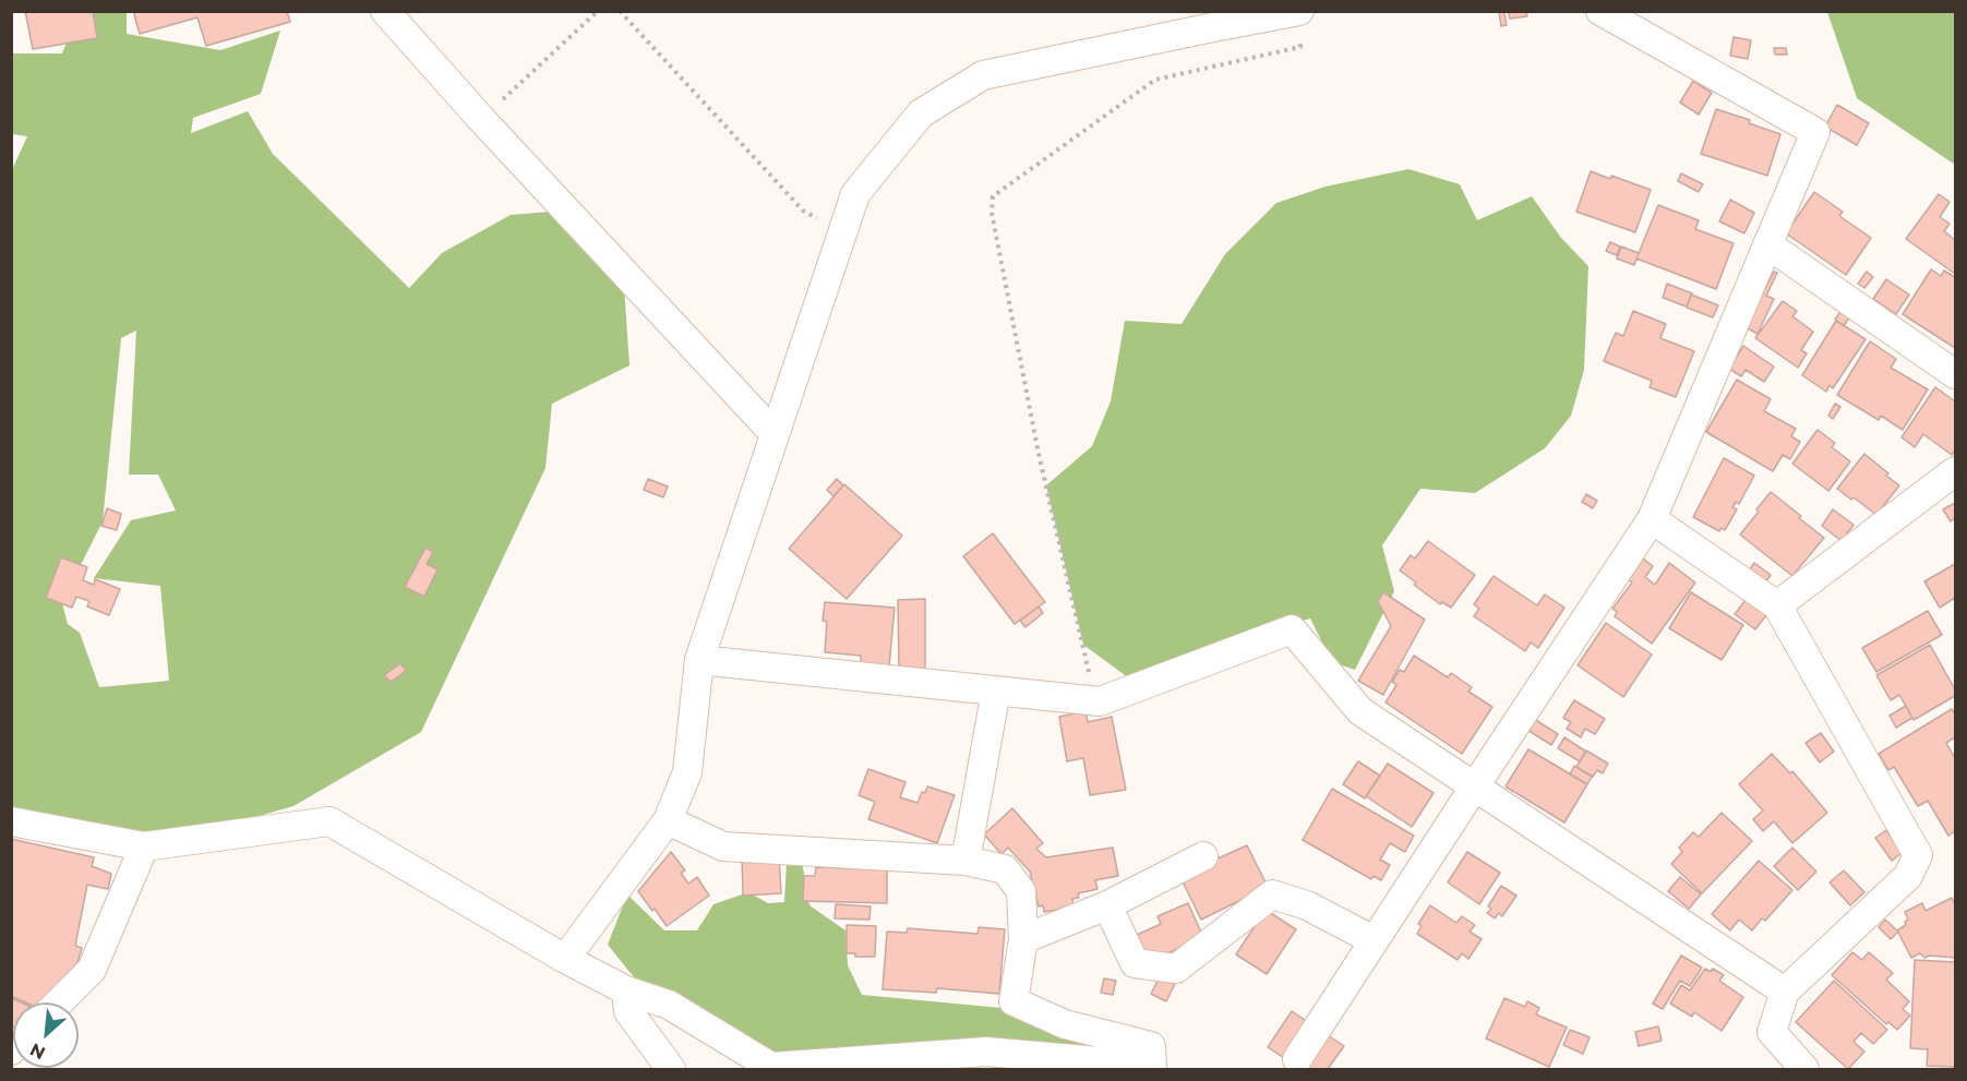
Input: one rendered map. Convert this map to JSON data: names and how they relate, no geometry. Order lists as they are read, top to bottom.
{
  "north": "bottom left"
}
